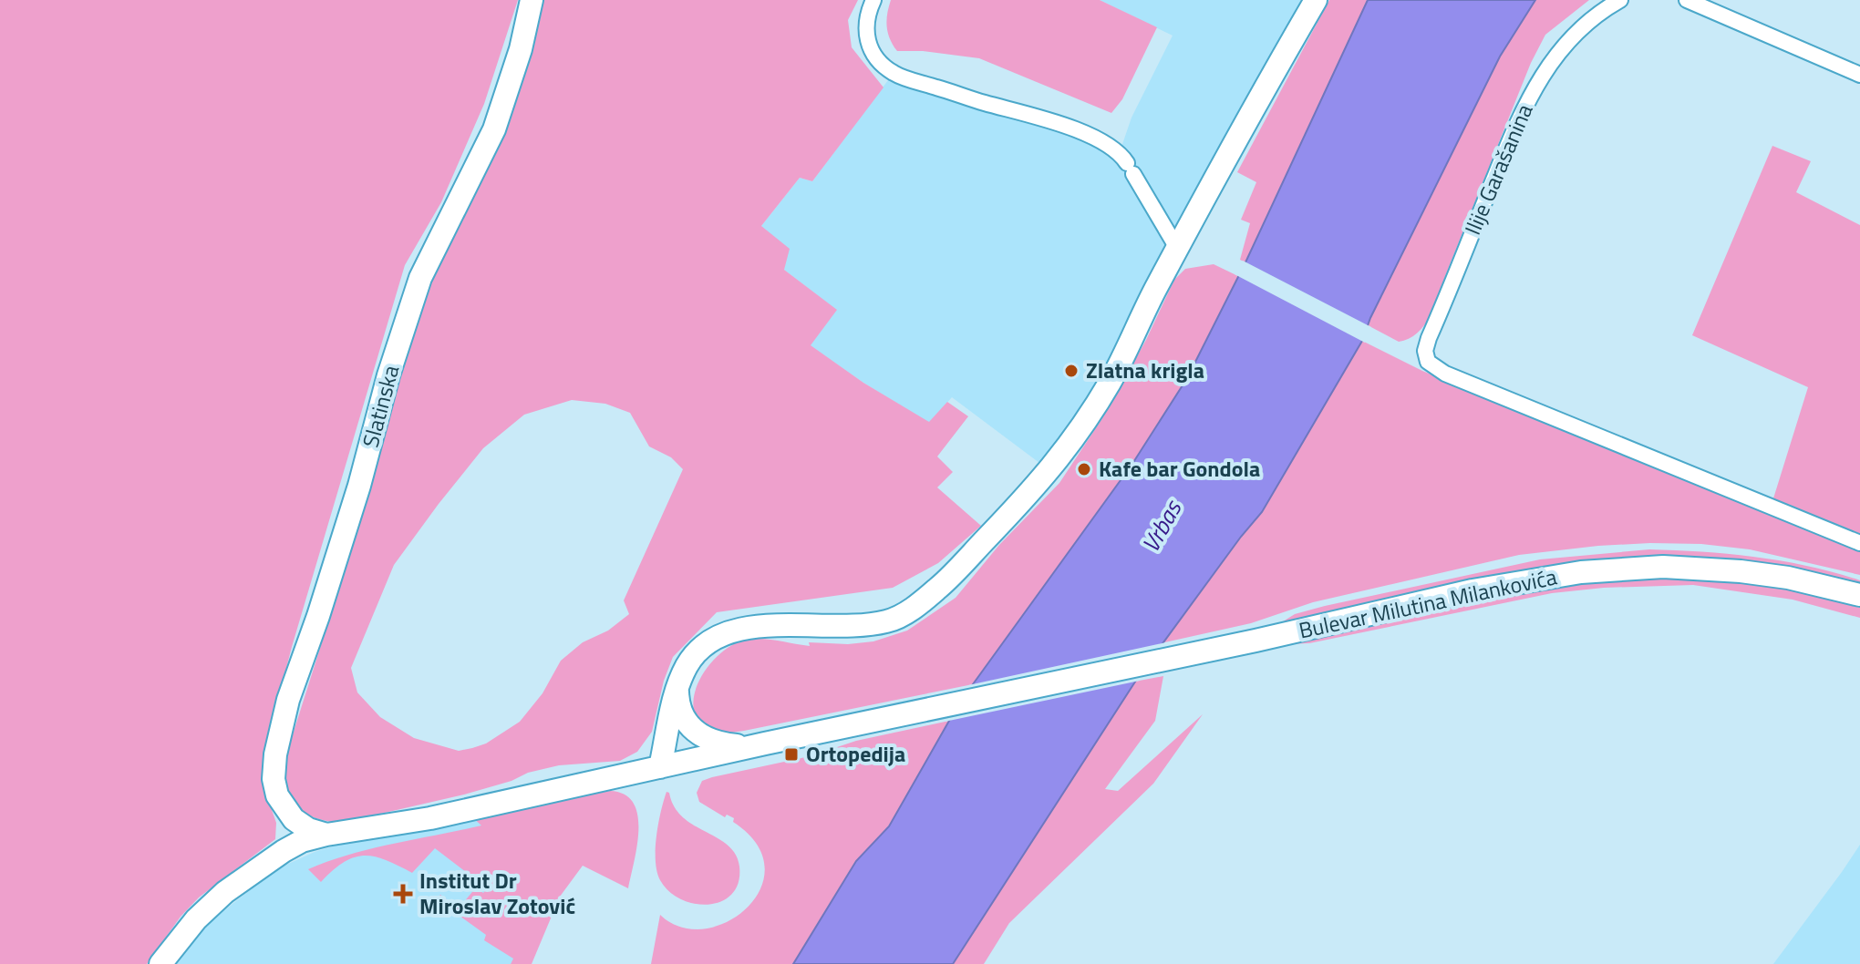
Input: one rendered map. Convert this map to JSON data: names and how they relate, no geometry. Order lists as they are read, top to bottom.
{
  "streets": {
    "street": ["Ilije Garašanina", "Slatinska", "Bulevar Milutina Milankovića"]
  },
  "water": ["Vrbas"],
  "places": {
    "other": ["Zlatna krigla", "Kafe bar Gondola"],
    "transit": ["Ortopedija"],
    "health": ["Institut Dr Miroslav Zotović"]
  }
}
